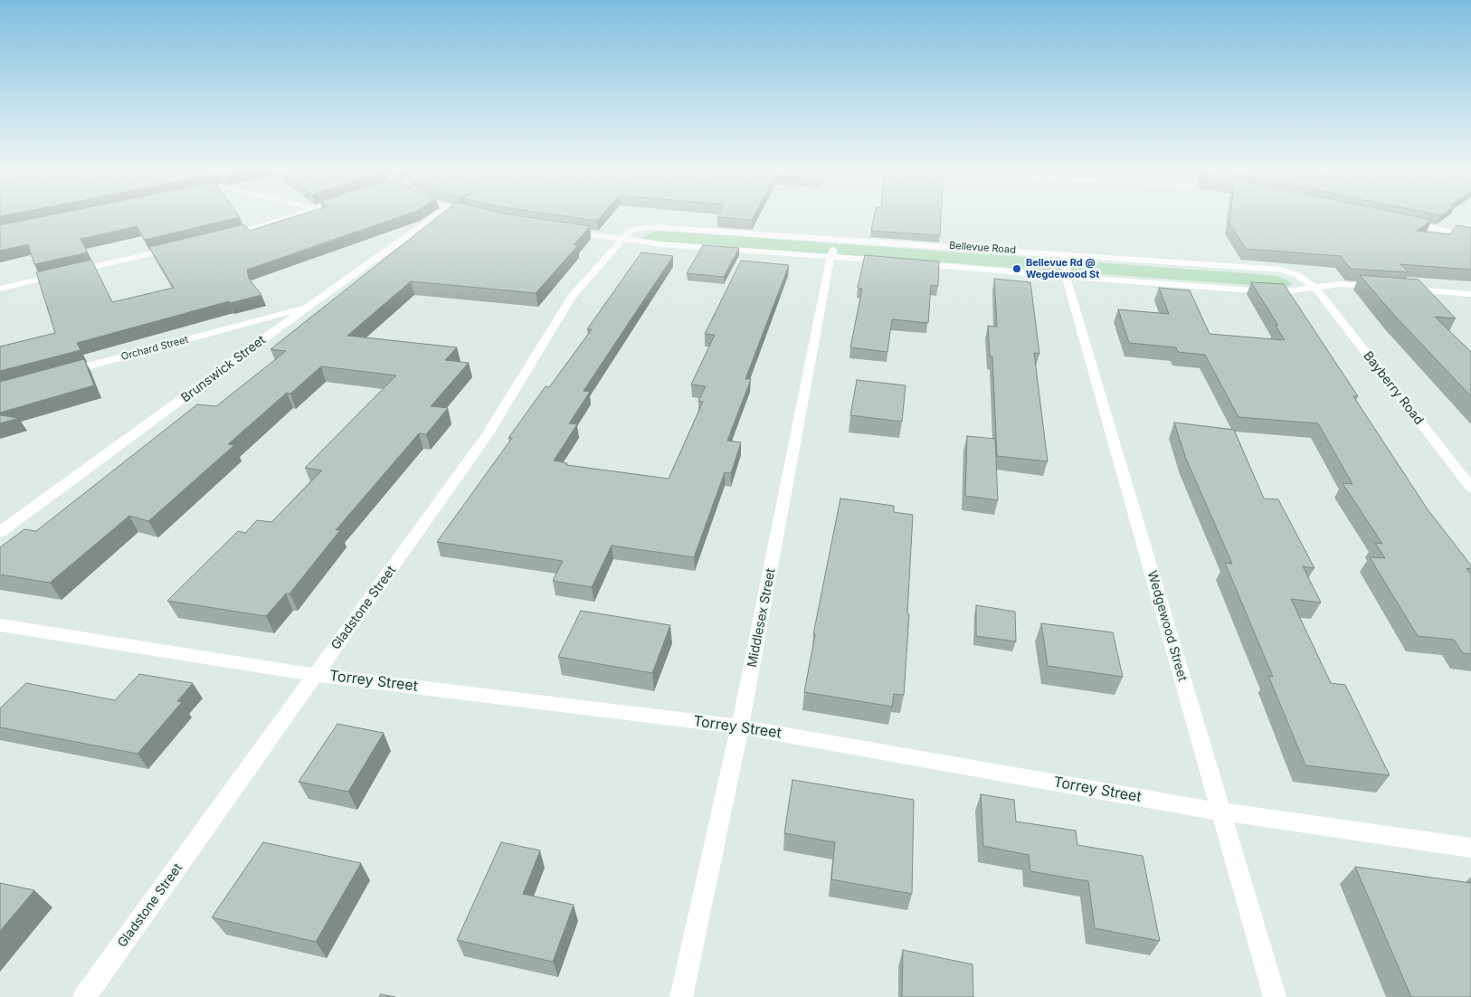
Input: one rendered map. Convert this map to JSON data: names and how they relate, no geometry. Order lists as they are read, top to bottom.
{
  "streets": {
    "street": [
      "Bellevue Road",
      "Orchard Street",
      "Brunswick Street",
      "Bayberry Road",
      "Gladstone Street",
      "Middlesex Street",
      "Wedgewood Street",
      "Torrey Street"
    ]
  },
  "crossings": [
    ["Bellevue Road", "Bayberry Road"],
    ["Bellevue Road", "Gladstone Street"],
    ["Bellevue Road", "Middlesex Street"],
    ["Bellevue Road", "Wedgewood Street"],
    ["Orchard Street", "Brunswick Street"],
    ["Gladstone Street", "Torrey Street"],
    ["Middlesex Street", "Torrey Street"],
    ["Wedgewood Street", "Torrey Street"]
  ],
  "places": ["Bellevue Rd @ Wegdewood St"]
}
